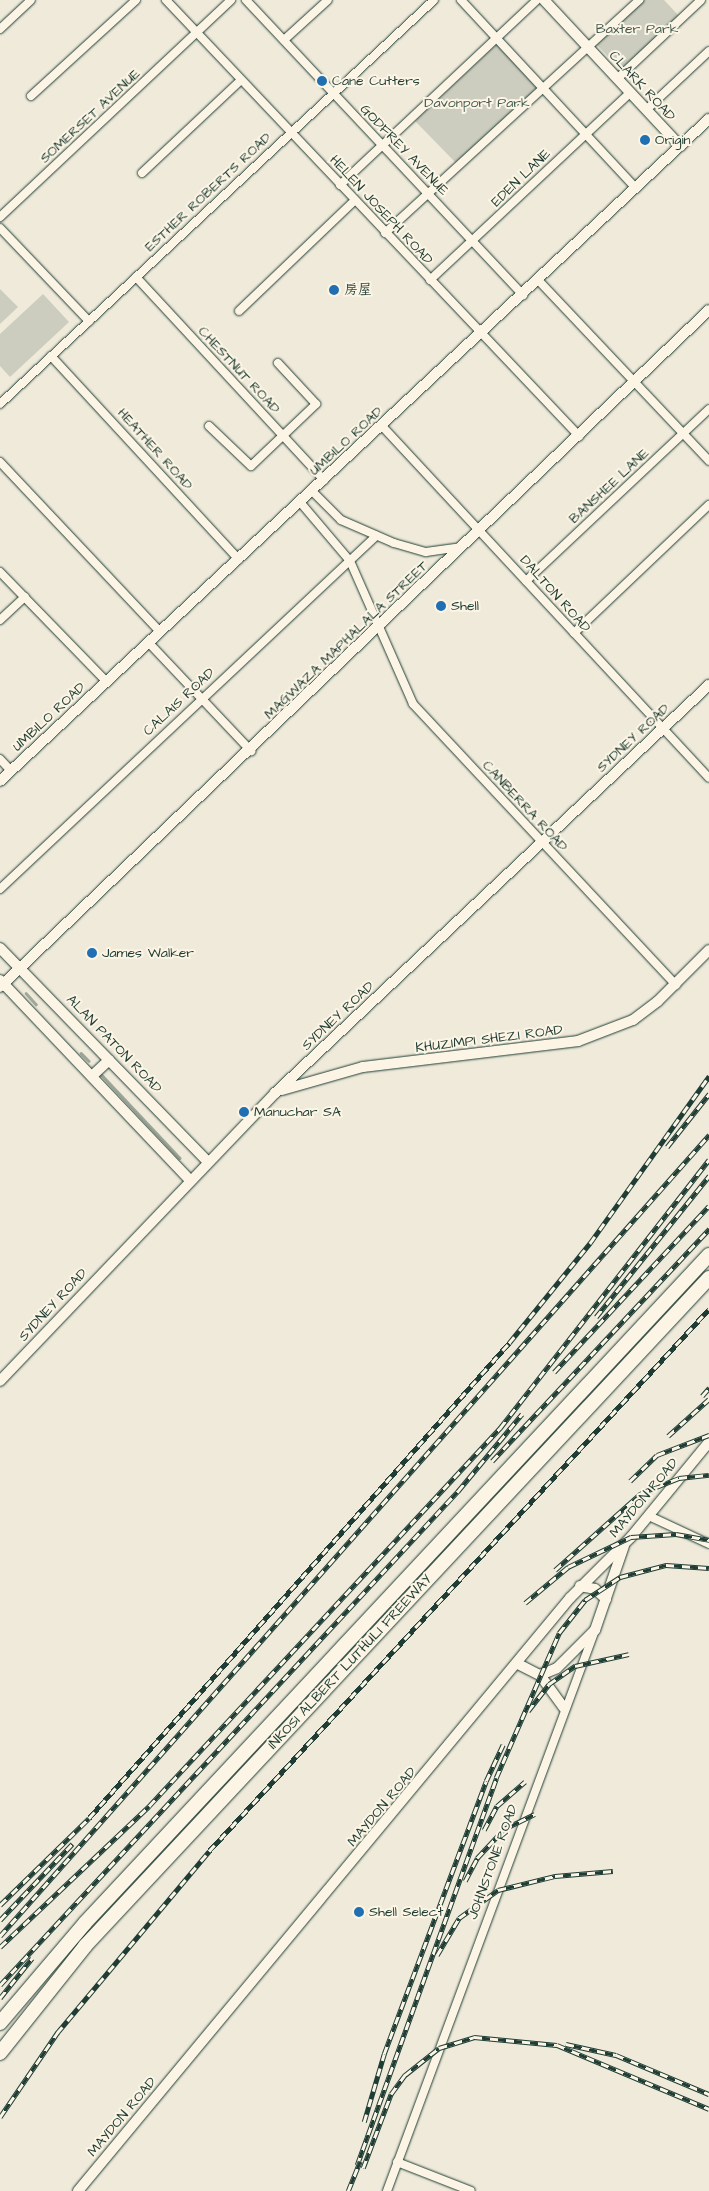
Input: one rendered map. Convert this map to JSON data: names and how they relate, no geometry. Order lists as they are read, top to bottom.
{
  "streets": {
    "highway": ["INKOSI ALBERT LUTHULI FREEWAY"],
    "street": [
      "CLARK ROAD",
      "SOMERSET AVENUE",
      "GODFREY AVENUE",
      "EDEN LANE",
      "ESTHER ROBERTS ROAD",
      "HELEN JOSEPH ROAD",
      "CHESTNUT ROAD",
      "UMBILO ROAD",
      "HEATHER ROAD",
      "BANSHEE LANE",
      "DALTON ROAD",
      "MAGWAZA MAPHALALA STREET",
      "CALAIS ROAD",
      "SYDNEY ROAD",
      "CANBERRA ROAD",
      "KHUZIMPI SHEZI ROAD",
      "ALAN PATON ROAD",
      "MAYDON ROAD",
      "JOHNSTONE ROAD"
    ]
  },
  "crossings": [
    ["CLARK ROAD", "EDEN LANE"],
    ["CLARK ROAD", "UMBILO ROAD"],
    ["SOMERSET AVENUE", "HELEN JOSEPH ROAD"],
    ["GODFREY AVENUE", "EDEN LANE"],
    ["GODFREY AVENUE", "ESTHER ROBERTS ROAD"],
    ["GODFREY AVENUE", "UMBILO ROAD"],
    ["EDEN LANE", "HELEN JOSEPH ROAD"],
    ["ESTHER ROBERTS ROAD", "HELEN JOSEPH ROAD"],
    ["ESTHER ROBERTS ROAD", "CHESTNUT ROAD"],
    ["ESTHER ROBERTS ROAD", "HEATHER ROAD"],
    ["HELEN JOSEPH ROAD", "UMBILO ROAD"],
    ["HELEN JOSEPH ROAD", "MAGWAZA MAPHALALA STREET"],
    ["CHESTNUT ROAD", "UMBILO ROAD"],
    ["UMBILO ROAD", "HEATHER ROAD"],
    ["UMBILO ROAD", "DALTON ROAD"],
    ["UMBILO ROAD", "CANBERRA ROAD"],
    ["BANSHEE LANE", "DALTON ROAD"],
    ["DALTON ROAD", "MAGWAZA MAPHALALA STREET"],
    ["DALTON ROAD", "SYDNEY ROAD"],
    ["MAGWAZA MAPHALALA STREET", "CANBERRA ROAD"],
    ["MAGWAZA MAPHALALA STREET", "ALAN PATON ROAD"],
    ["CALAIS ROAD", "CANBERRA ROAD"],
    ["SYDNEY ROAD", "CANBERRA ROAD"],
    ["SYDNEY ROAD", "KHUZIMPI SHEZI ROAD"],
    ["SYDNEY ROAD", "ALAN PATON ROAD"],
    ["CANBERRA ROAD", "KHUZIMPI SHEZI ROAD"],
    ["MAYDON ROAD", "JOHNSTONE ROAD"]
  ],
  "parks": ["Baxter Park", "Davonport Park"],
  "places": [
    "Cane Cutters",
    "Origin",
    "房屋",
    "Shell",
    "James Walker",
    "Manuchar SA",
    "Shell Select"
  ]
}
